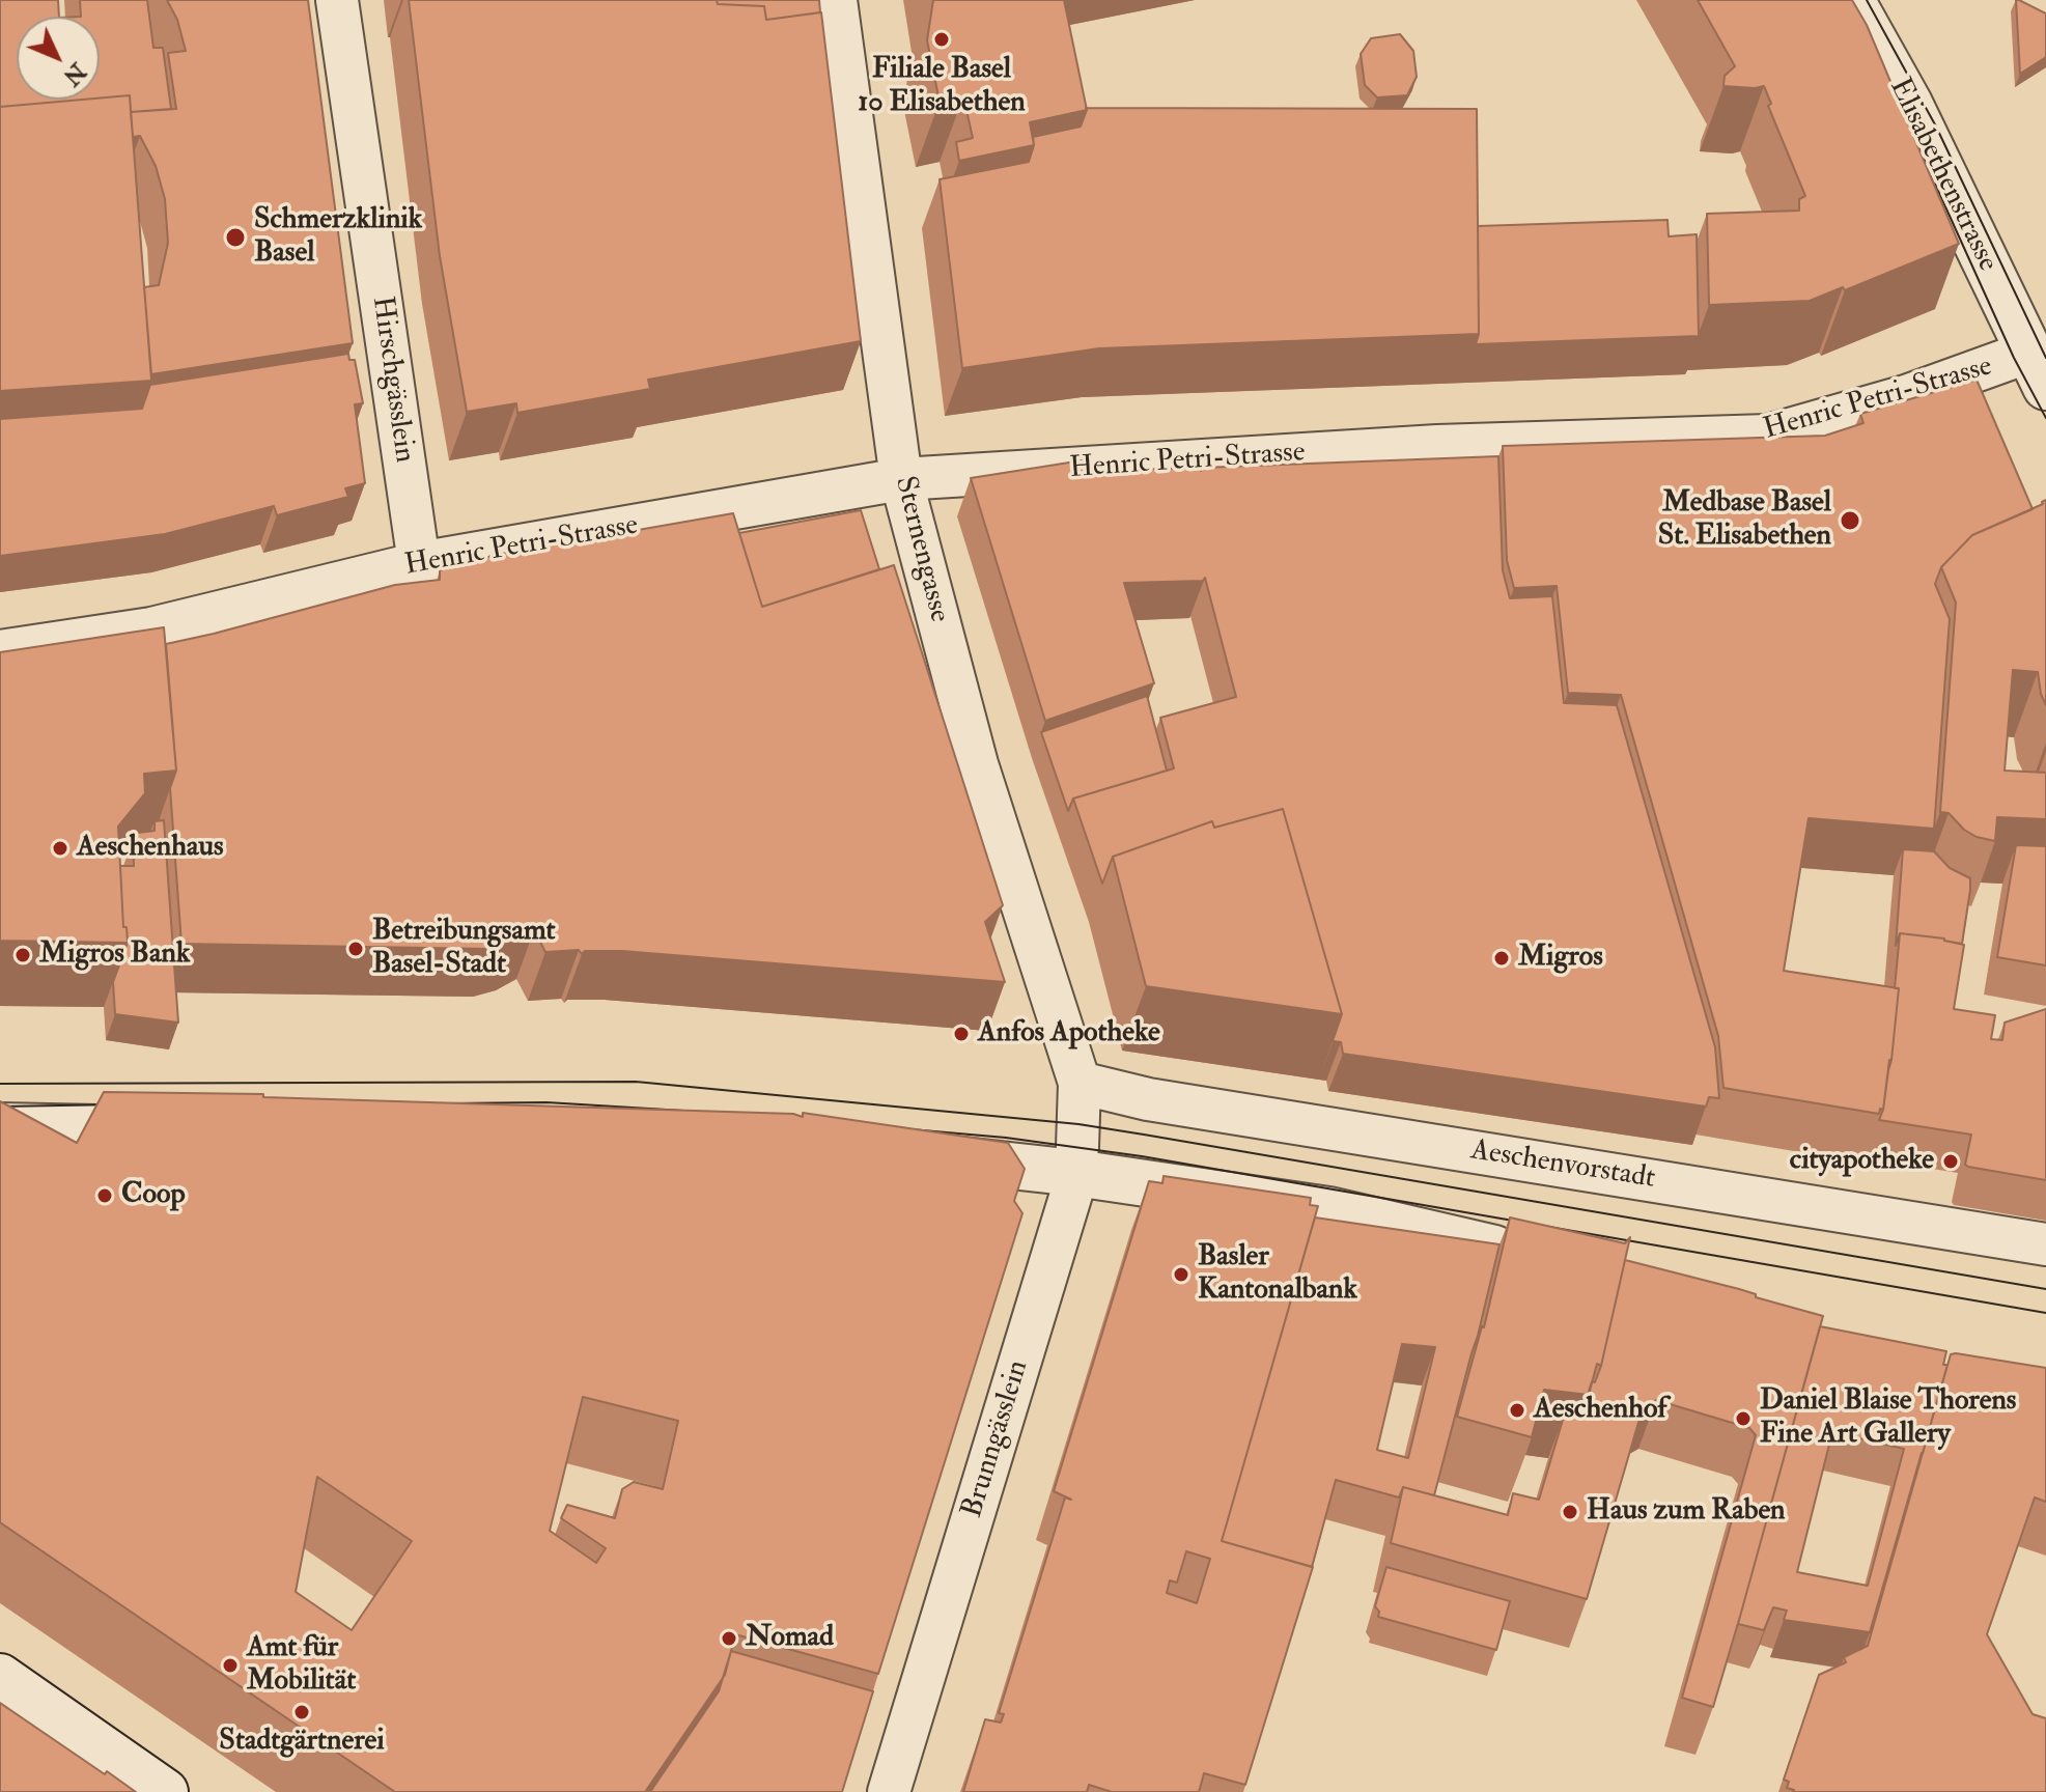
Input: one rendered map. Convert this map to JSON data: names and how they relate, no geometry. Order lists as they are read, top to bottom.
{
  "streets": {
    "street": [
      "Elisabethenstrasse",
      "Hirschgässlein",
      "Henric Petri-Strasse",
      "Sternengasse",
      "Aeschenvorstadt",
      "Brunngässlein"
    ]
  },
  "crossings": [
    ["Elisabethenstrasse", "Henric Petri-Strasse"],
    ["Hirschgässlein", "Henric Petri-Strasse"],
    ["Henric Petri-Strasse", "Sternengasse"],
    ["Sternengasse", "Aeschenvorstadt"],
    ["Sternengasse", "Brunngässlein"],
    ["Aeschenvorstadt", "Brunngässlein"]
  ],
  "places": [
    "Filiale Basel 10 Elisabethen",
    "Schmerzklinik Basel",
    "Medbase Basel St. Elisabethen",
    "Aeschenhaus",
    "Betreibungsamt Basel-Stadt",
    "Migros Bank",
    "Migros",
    "Anfos Apotheke",
    "cityapotheke",
    "Coop",
    "Basler Kantonalbank",
    "Aeschenhof",
    "Daniel Blaise Thorens Fine Art Gallery",
    "Haus zum Raben",
    "Nomad",
    "Amt für Mobilität",
    "Stadtgärtnerei"
  ],
  "north": "bottom right"
}
